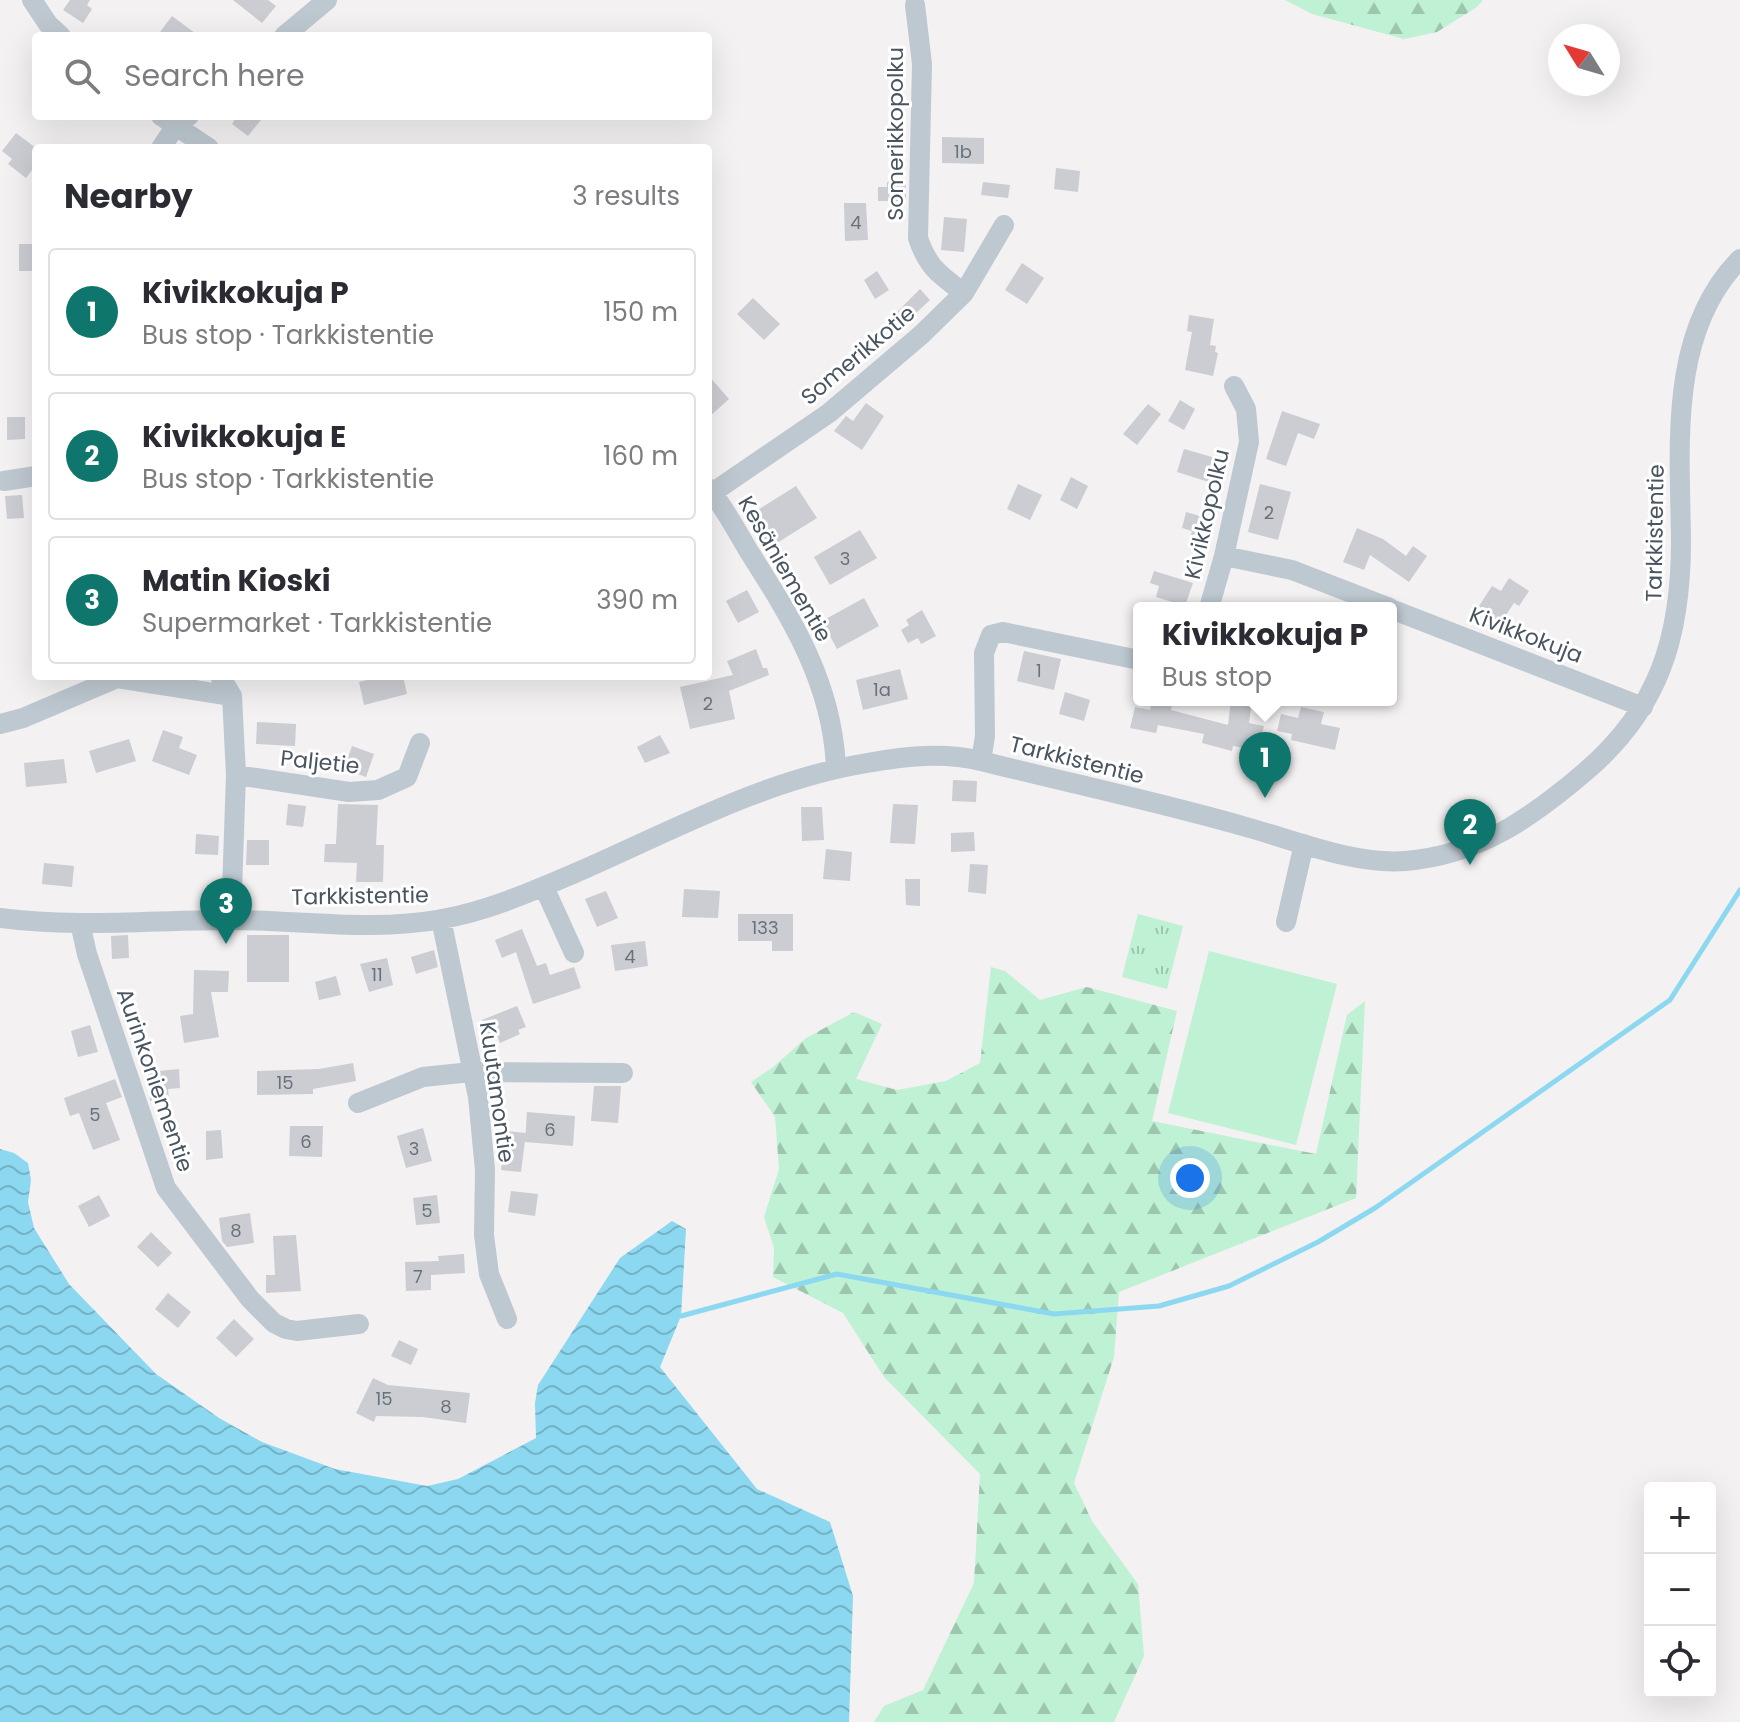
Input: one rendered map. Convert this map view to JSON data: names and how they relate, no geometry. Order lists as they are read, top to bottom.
{
  "streets": {
    "street": [
      "Somerikkopolku",
      "Somerikkotie",
      "Kivikkopolku",
      "Tarkkistentie",
      "Kesäniementie",
      "Kivikkokuja",
      "Paljetie",
      "Aurinkoniementie",
      "Kuutamontie"
    ]
  },
  "crossings": [
    ["Somerikkopolku", "Somerikkotie"],
    ["Kivikkopolku", "Kivikkokuja"],
    ["Tarkkistentie", "Kesäniementie"],
    ["Tarkkistentie", "Kivikkokuja"],
    ["Tarkkistentie", "Aurinkoniementie"],
    ["Tarkkistentie", "Kuutamontie"]
  ],
  "house_numbers": [
    "1b",
    "4",
    "2",
    "3",
    "1",
    "1a",
    "2",
    "133",
    "4",
    "11",
    "15",
    "5",
    "6",
    "6",
    "3",
    "5",
    "8",
    "7",
    "15",
    "8"
  ],
  "north": "top left",
  "page": {
    "search": "Search here",
    "heading": ["Nearby", "3 results"],
    "list": [
      {
        "mark": "1",
        "name": "Kivikkokuja P",
        "note": "Bus stop · Tarkkistentie",
        "value": "150 m"
      },
      {
        "mark": "2",
        "name": "Kivikkokuja E",
        "note": "Bus stop · Tarkkistentie",
        "value": "160 m"
      },
      {
        "mark": "3",
        "name": "Matin Kioski",
        "note": "Supermarket · Tarkkistentie",
        "value": "390 m"
      }
    ],
    "popup": ["Kivikkokuja P", "Bus stop"],
    "pins": ["1", "2", "3"],
    "map_buttons": ["+", "−"]
  }
}
